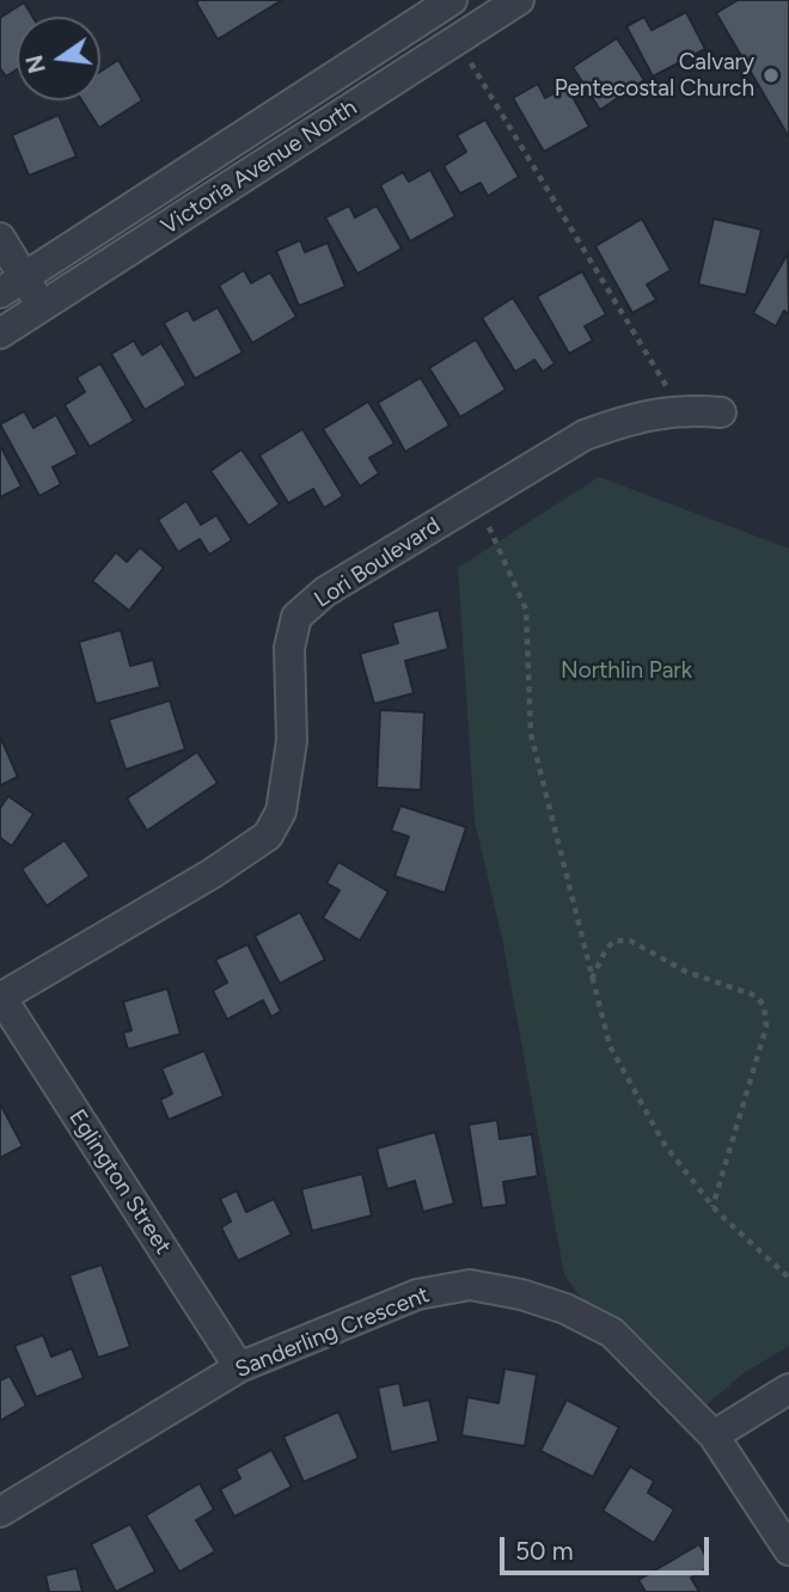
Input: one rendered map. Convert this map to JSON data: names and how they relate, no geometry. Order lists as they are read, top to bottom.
{
  "streets": {
    "street": [
      "Victoria Avenue North",
      "Lori Boulevard",
      "Eglington Street",
      "Sanderling Crescent"
    ]
  },
  "crossings": [
    ["Lori Boulevard", "Eglington Street"],
    ["Eglington Street", "Sanderling Crescent"]
  ],
  "parks": ["Northlin Park"],
  "places": ["Calvary Pentecostal Church"],
  "scale_bar": "50 m",
  "north": "left"
}
